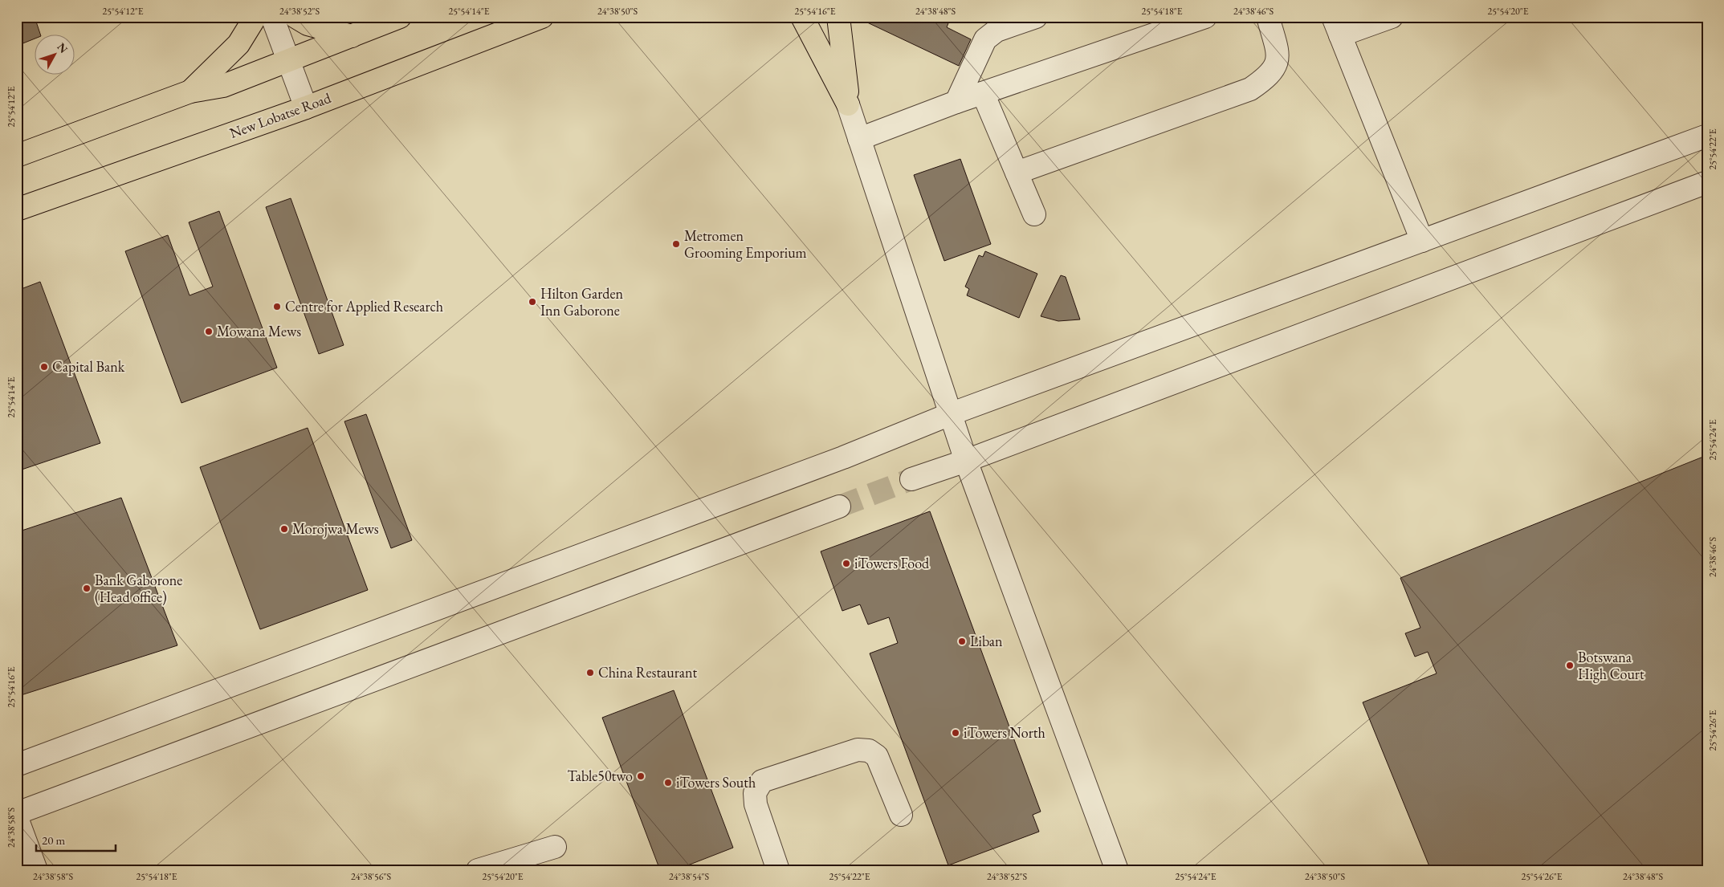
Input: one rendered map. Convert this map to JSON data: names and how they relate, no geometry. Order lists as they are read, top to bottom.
{
  "streets": {
    "main road": ["New Lobatse Road"]
  },
  "places": [
    "Metromen Grooming Emporium",
    "Hilton Garden Inn Gaborone",
    "Centre for Applied Research",
    "Mowana Mews",
    "Capital Bank",
    "Morojwa Mews",
    "iTowers Food",
    "Bank Gaborone (Head office)",
    "Liban",
    "Botswana High Court",
    "China Restaurant",
    "iTowers North",
    "Table50two",
    "iTowers South"
  ],
  "scale_bar": "20 m",
  "north": "top right",
  "coordinates": [
    "25°54'12\"E",
    "24°38'52\"S",
    "25°54'14\"E",
    "24°38'50\"S",
    "25°54'16\"E",
    "24°38'48\"S",
    "25°54'18\"E",
    "24°38'46\"S",
    "25°54'20\"E",
    "25°54'22\"E",
    "25°54'24\"E",
    "25°54'26\"E",
    "24°38'58\"S",
    "24°38'56\"S",
    "24°38'54\"S"
  ]
}
